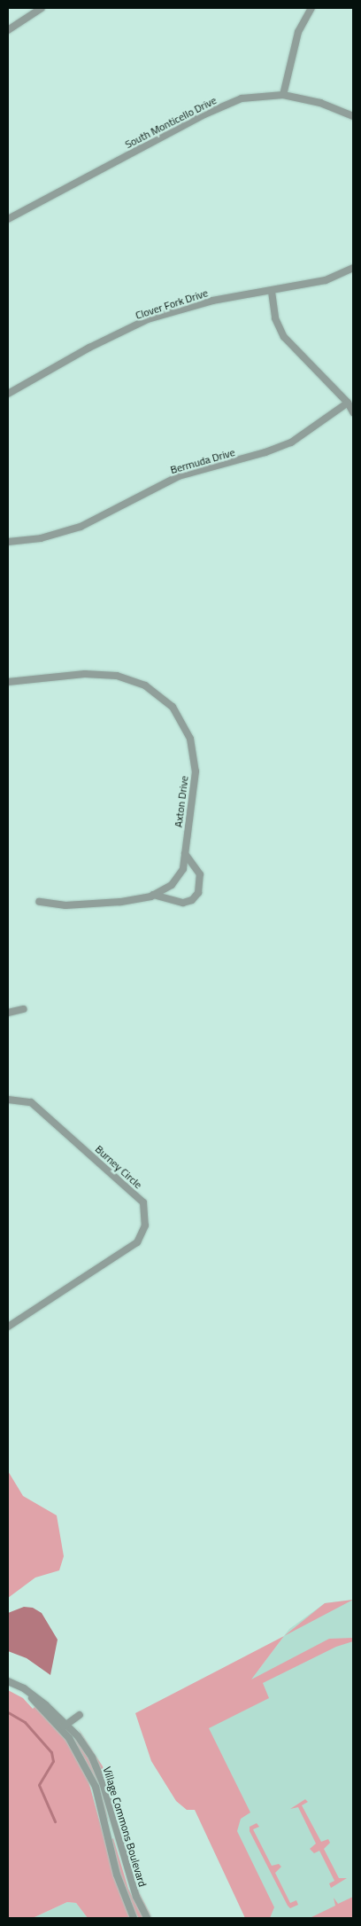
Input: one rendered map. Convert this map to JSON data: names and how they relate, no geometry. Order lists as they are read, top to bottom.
{
  "streets": {
    "street": [
      "South Monticello Drive",
      "Clover Fork Drive",
      "Bermuda Drive",
      "Axton Drive",
      "Burney Circle",
      "Village Commons Boulevard"
    ]
  }
}
